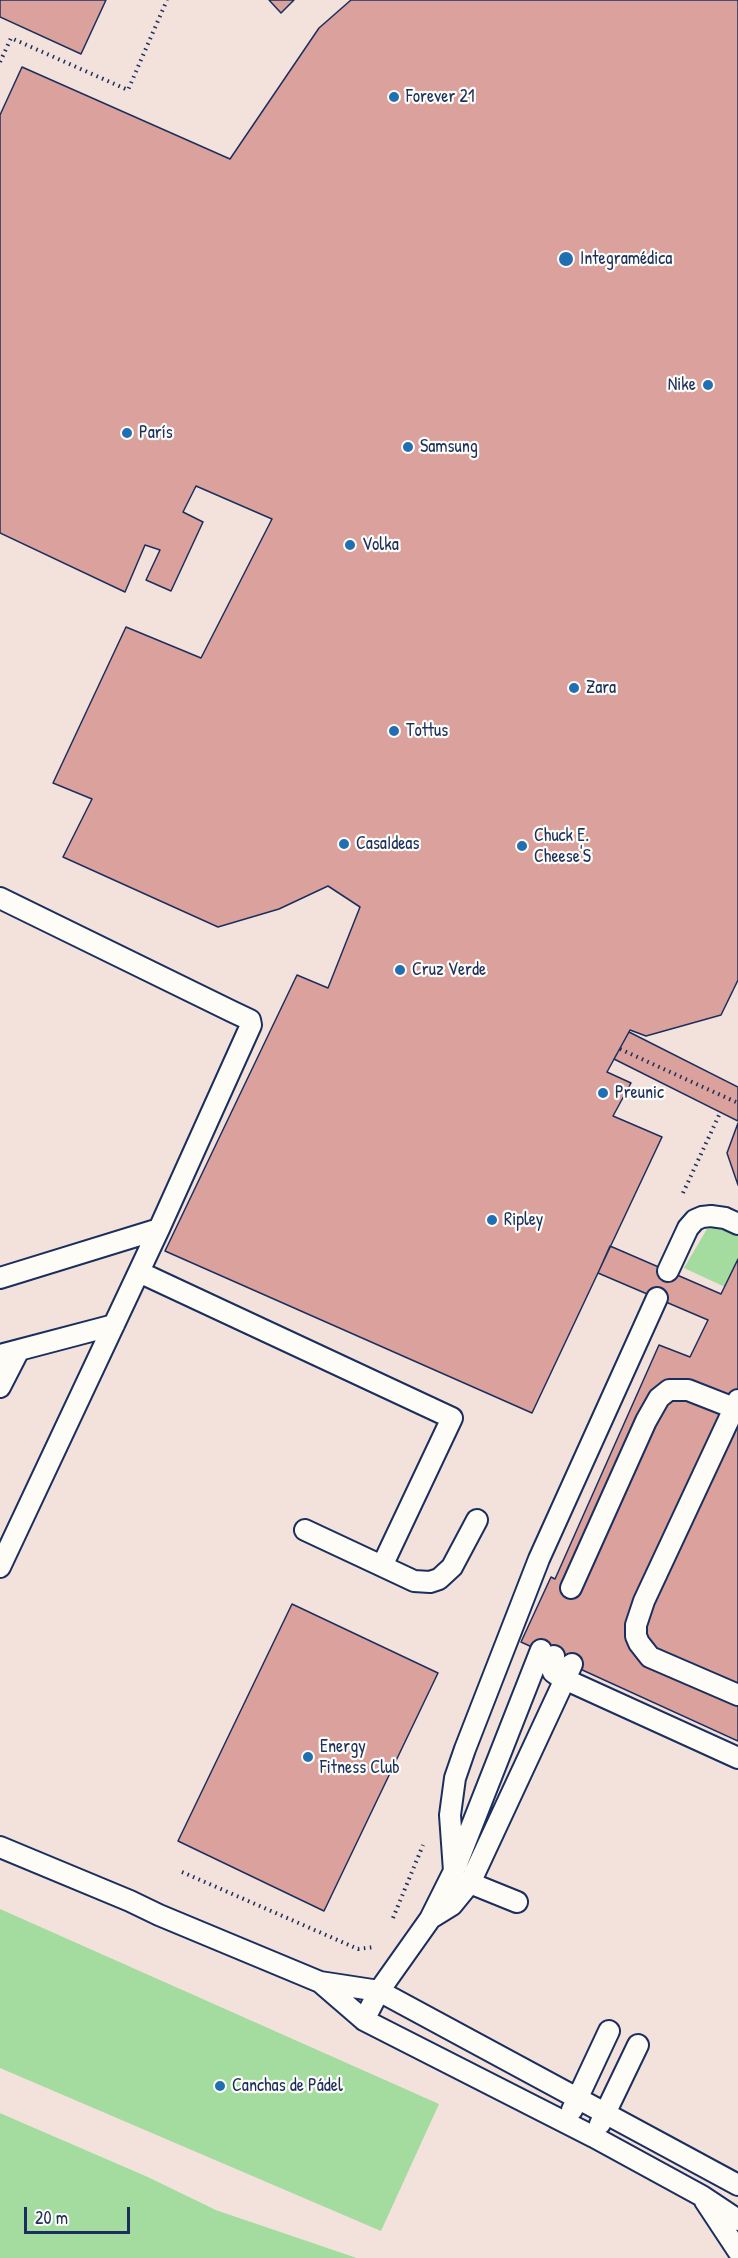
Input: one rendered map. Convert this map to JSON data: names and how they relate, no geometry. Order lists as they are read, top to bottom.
{
  "places": [
    "Forever 21",
    "Integramédica",
    "Nike",
    "París",
    "Samsung",
    "Volka",
    "Zara",
    "Tottus",
    "CasaIdeas",
    "Chuck E. Cheese'S",
    "Cruz Verde",
    "Preunic",
    "Ripley",
    "Energy Fitness Club",
    "Canchas de Pádel"
  ],
  "scale_bar": "20 m"
}
